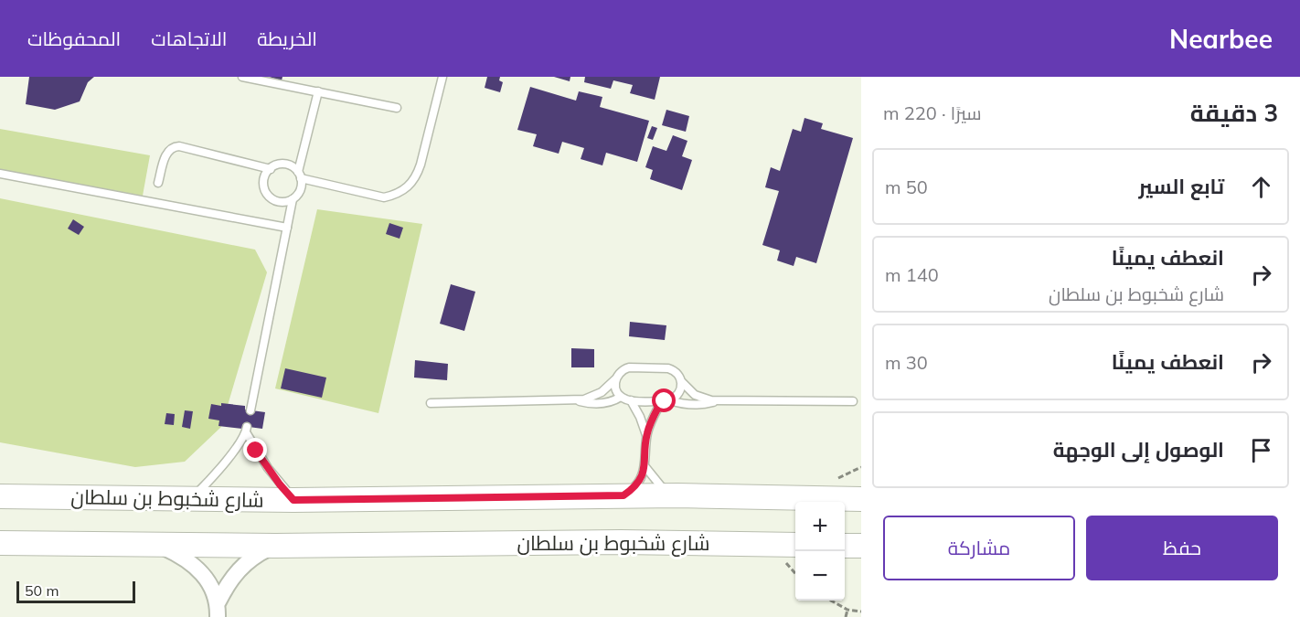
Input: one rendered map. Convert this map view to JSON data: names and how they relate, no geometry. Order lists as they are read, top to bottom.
{
  "streets": {
    "main road": ["شارع شخبوط بن سلطان"]
  },
  "scale_bar": "50 m",
  "page": {
    "header": "Nearbee",
    "nav": ["الخريطة", "الاتجاهات", "المحفوظات"],
    "heading": ["3 دقيقة", "سيرًا · 220 m"],
    "list": [
      ["تابع السير", "50 m"],
      ["انعطف يمينًا", "شارع شخبوط بن سلطان", "140 m"],
      ["انعطف يمينًا", "30 m"],
      "الوصول إلى الوجهة"
    ],
    "buttons": ["حفظ", "مشاركة"],
    "map_buttons": ["+", "−"],
    "scale": "50 m"
  }
}
